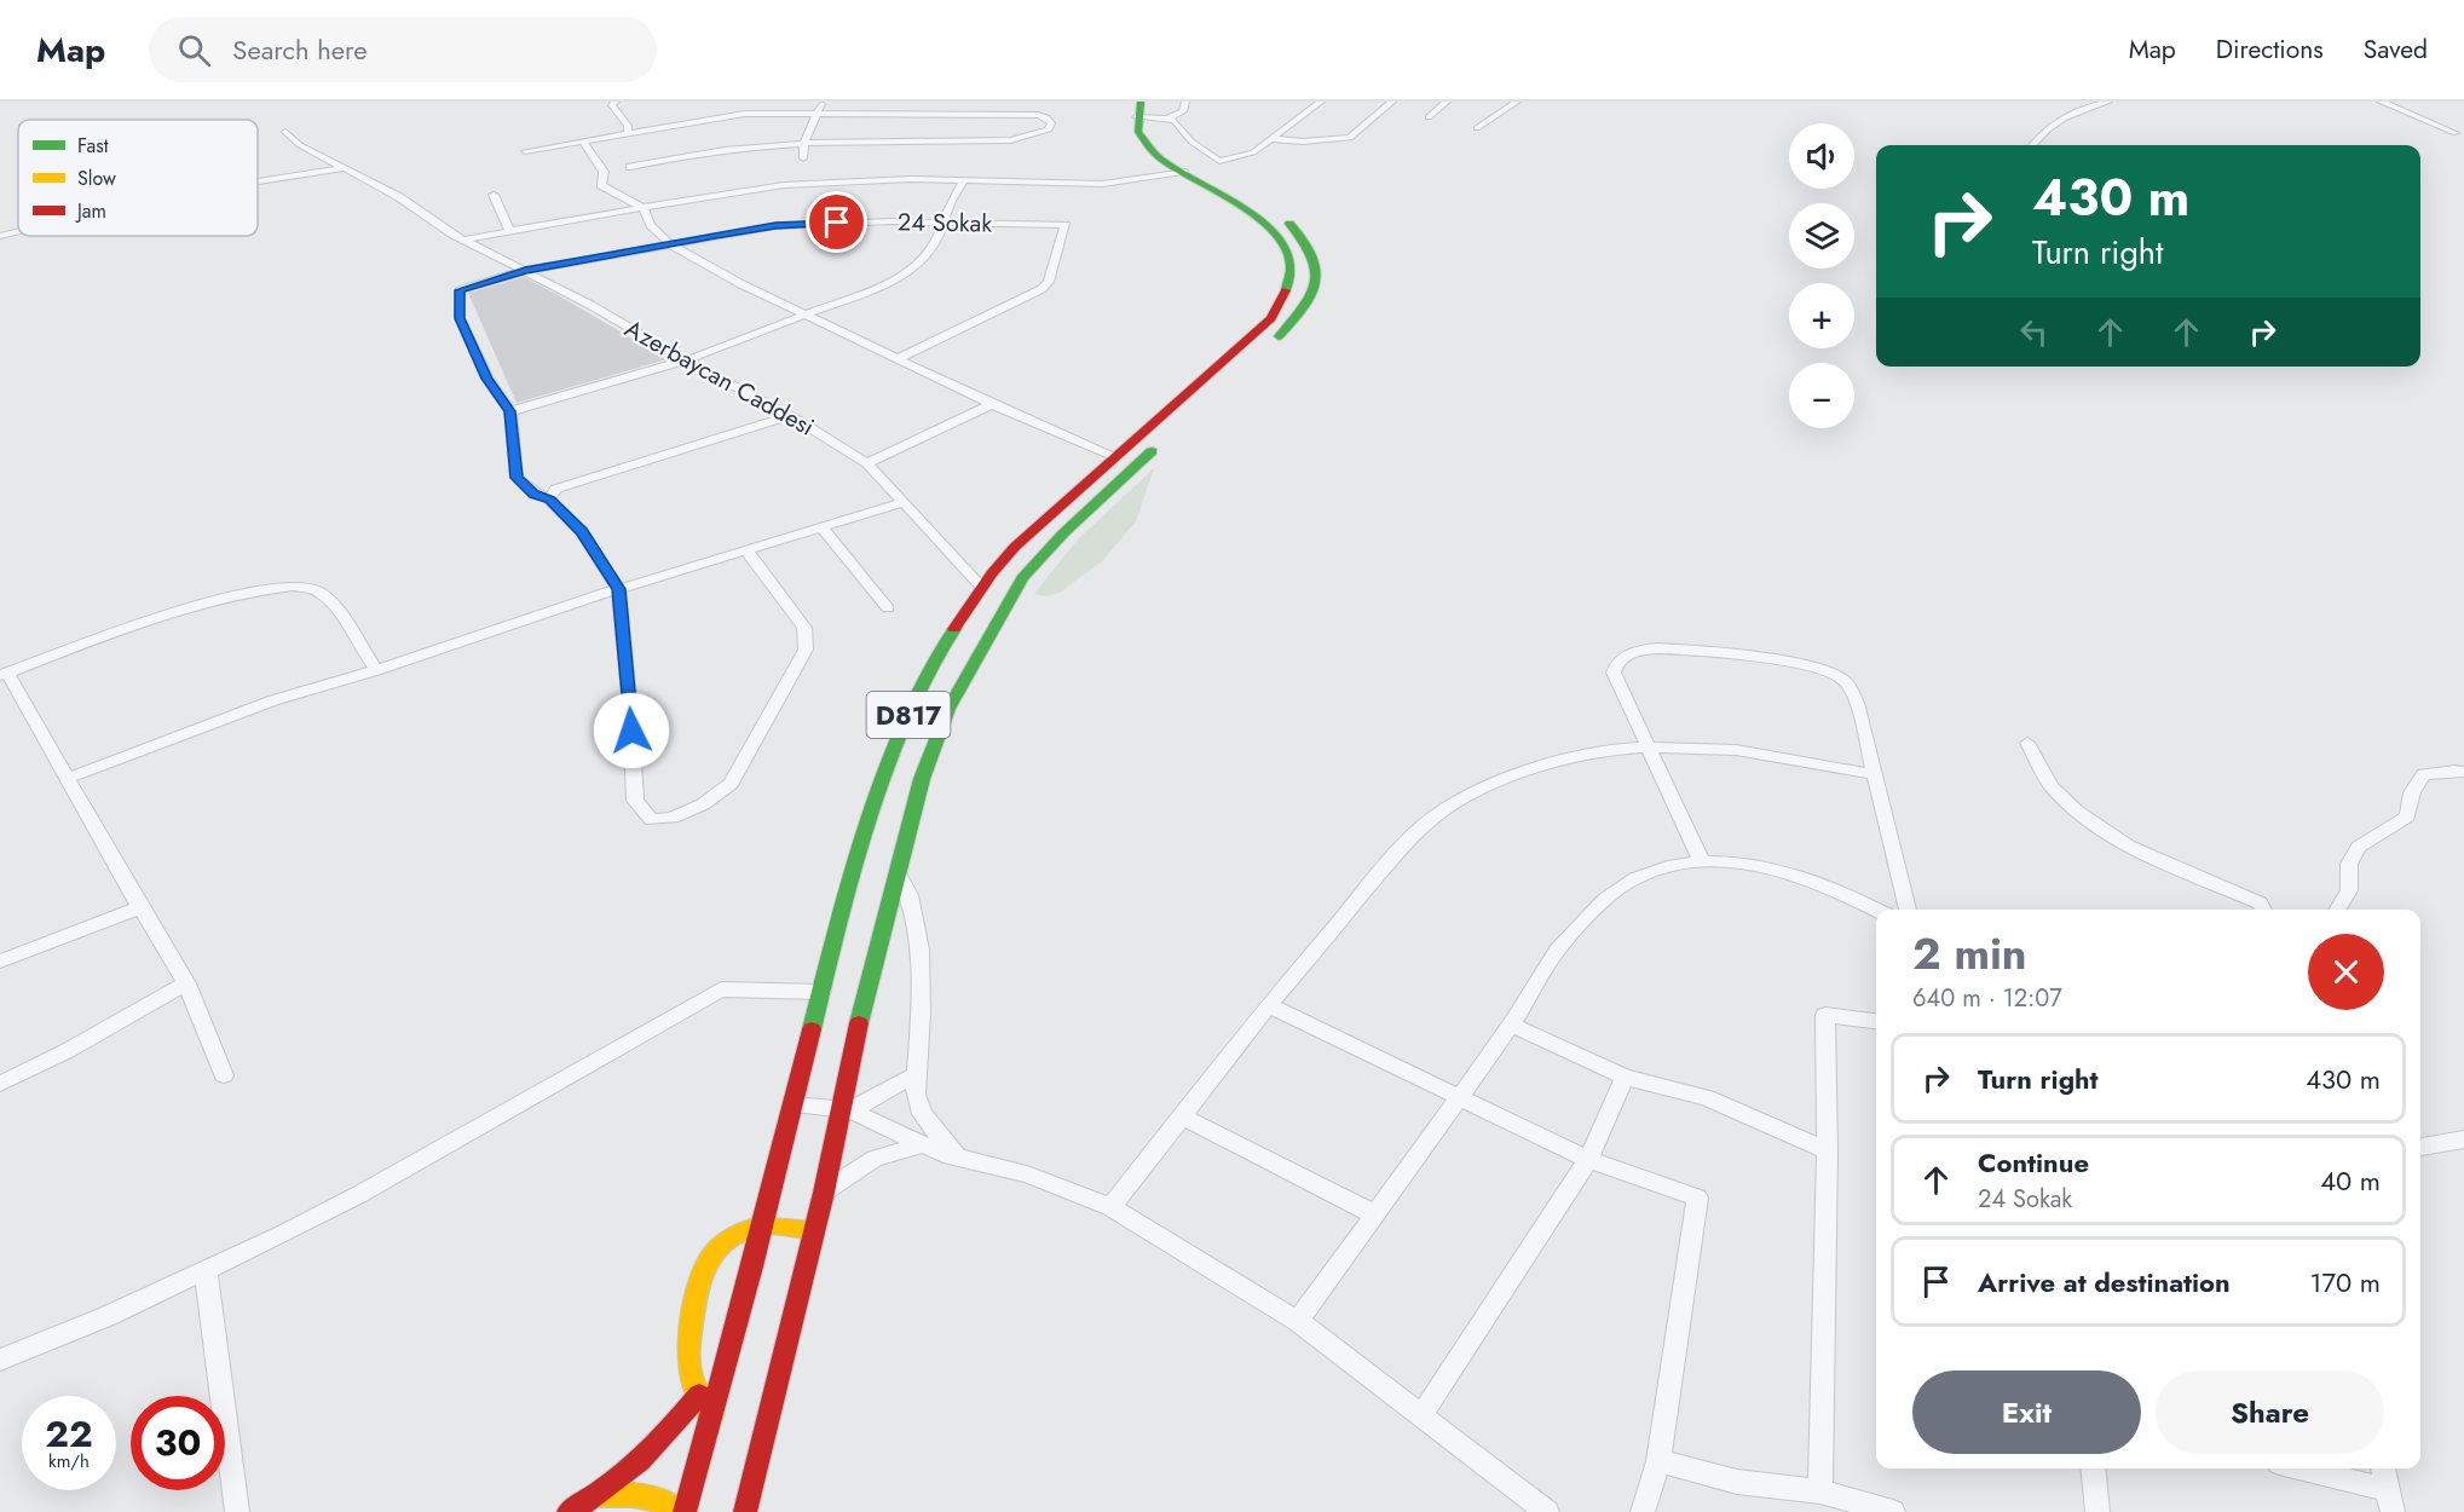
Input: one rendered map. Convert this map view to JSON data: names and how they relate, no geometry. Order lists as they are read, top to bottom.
{
  "streets": {
    "main road": ["D817"],
    "street": ["24 Sokak", "Azerbaycan Caddesi"]
  },
  "crossings": [
    ["24 Sokak", "Azerbaycan Caddesi"],
    ["Azerbaycan Caddesi", "D817"]
  ],
  "legend": ["Fast", "Slow", "Jam"],
  "page": {
    "header": "Map",
    "search": "Search here",
    "nav": ["Map", "Directions", "Saved"],
    "map_buttons": ["+", "−"],
    "turn": ["430 m", "Turn right"],
    "heading": ["2 min", "640 m · 12:07"],
    "list": [
      {
        "name": "Turn right",
        "value": "430 m"
      },
      {
        "name": "Continue",
        "note": "24 Sokak",
        "value": "40 m"
      },
      {
        "name": "Arrive at destination",
        "value": "170 m"
      }
    ],
    "buttons": ["Exit", "Share"],
    "speed": "22 km/h",
    "limit": "30"
  }
}
